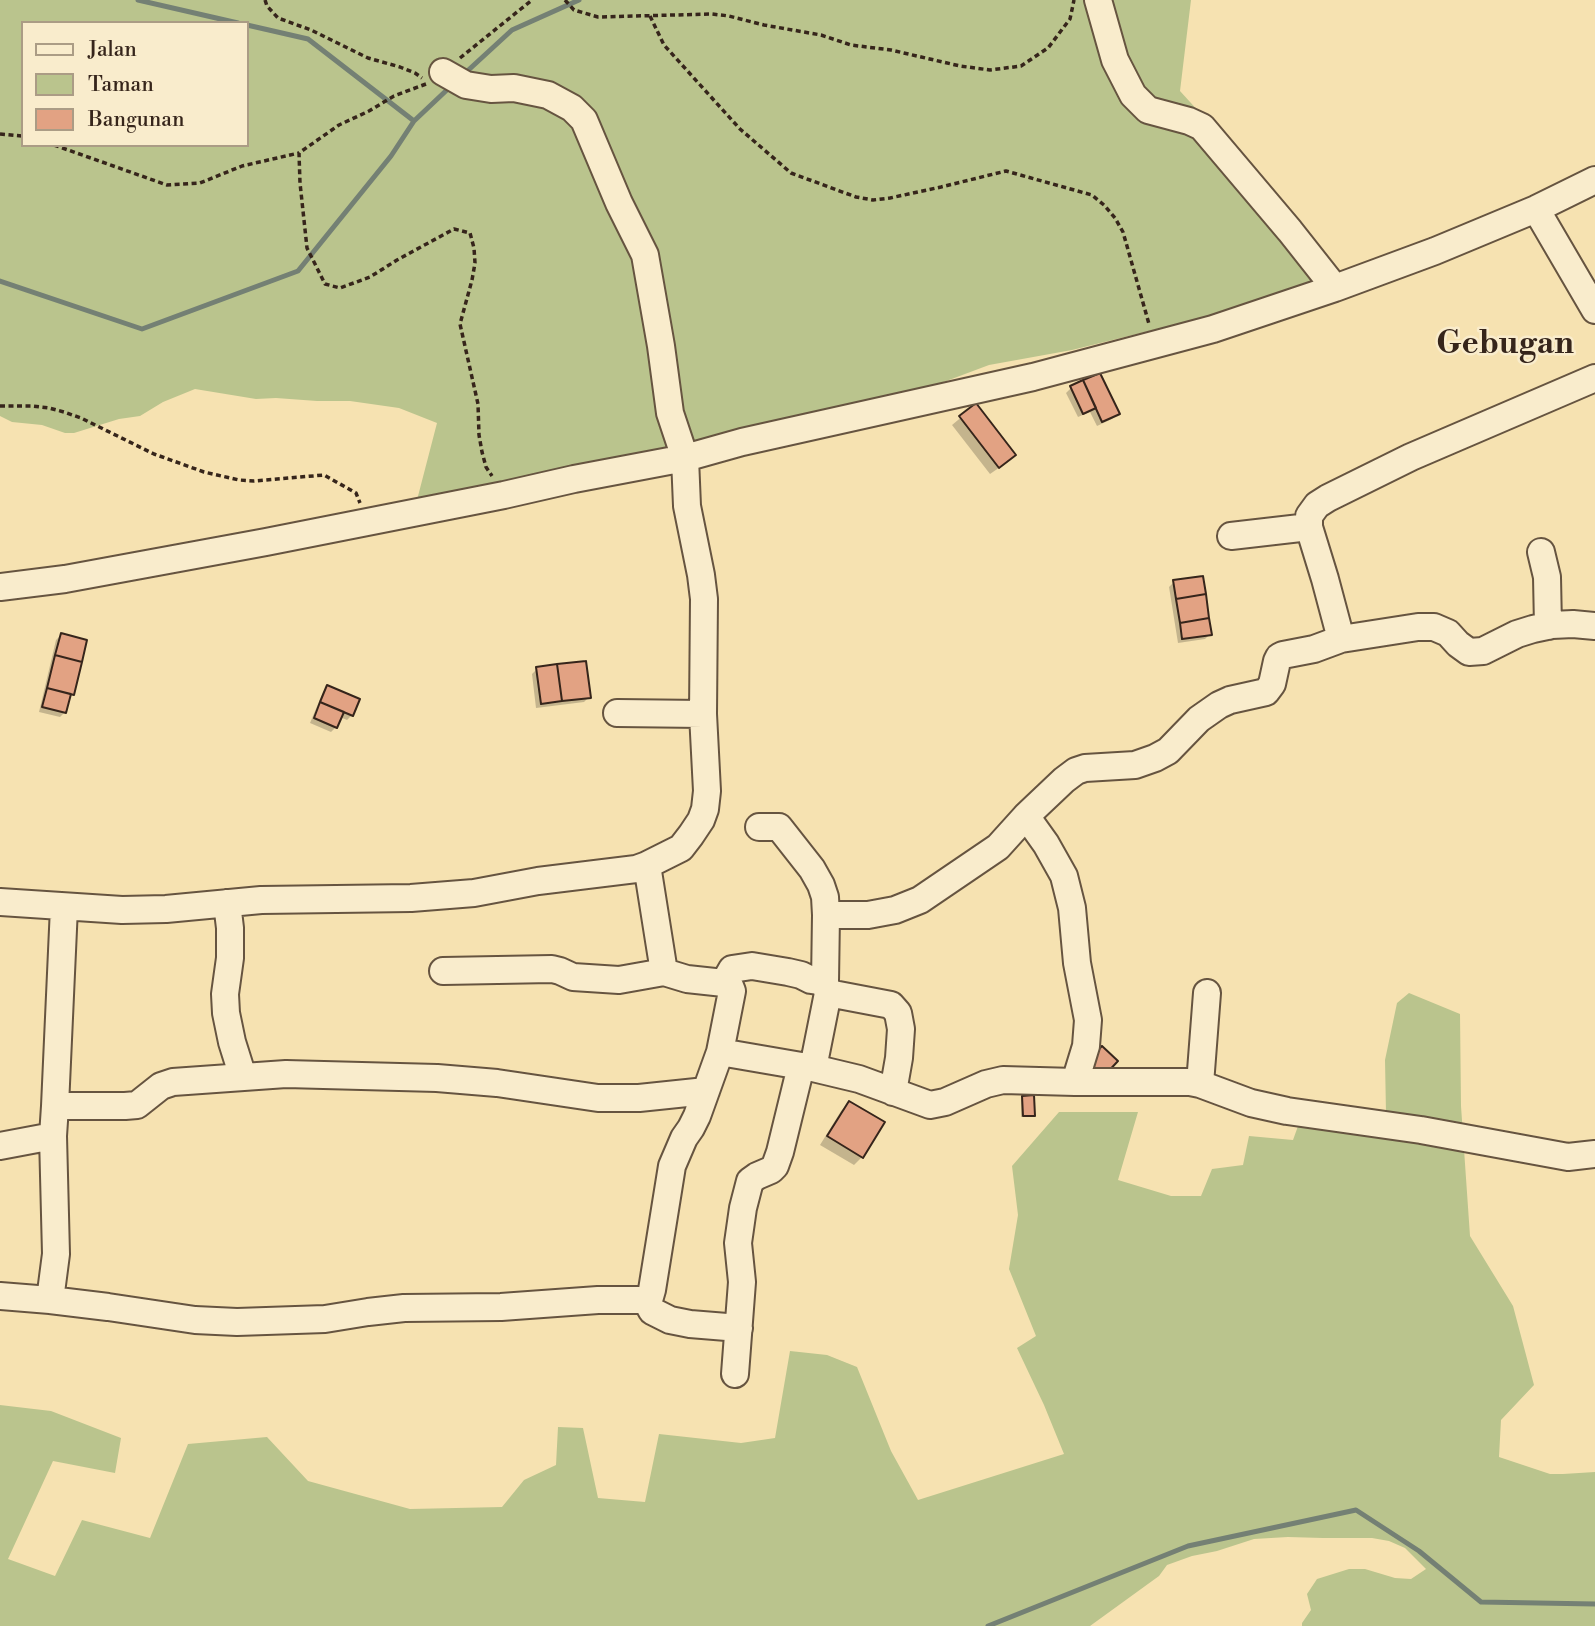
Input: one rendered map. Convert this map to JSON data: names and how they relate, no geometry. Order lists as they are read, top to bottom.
{
  "districts": ["Gebugan"],
  "legend": ["Jalan", "Taman", "Bangunan"]
}
